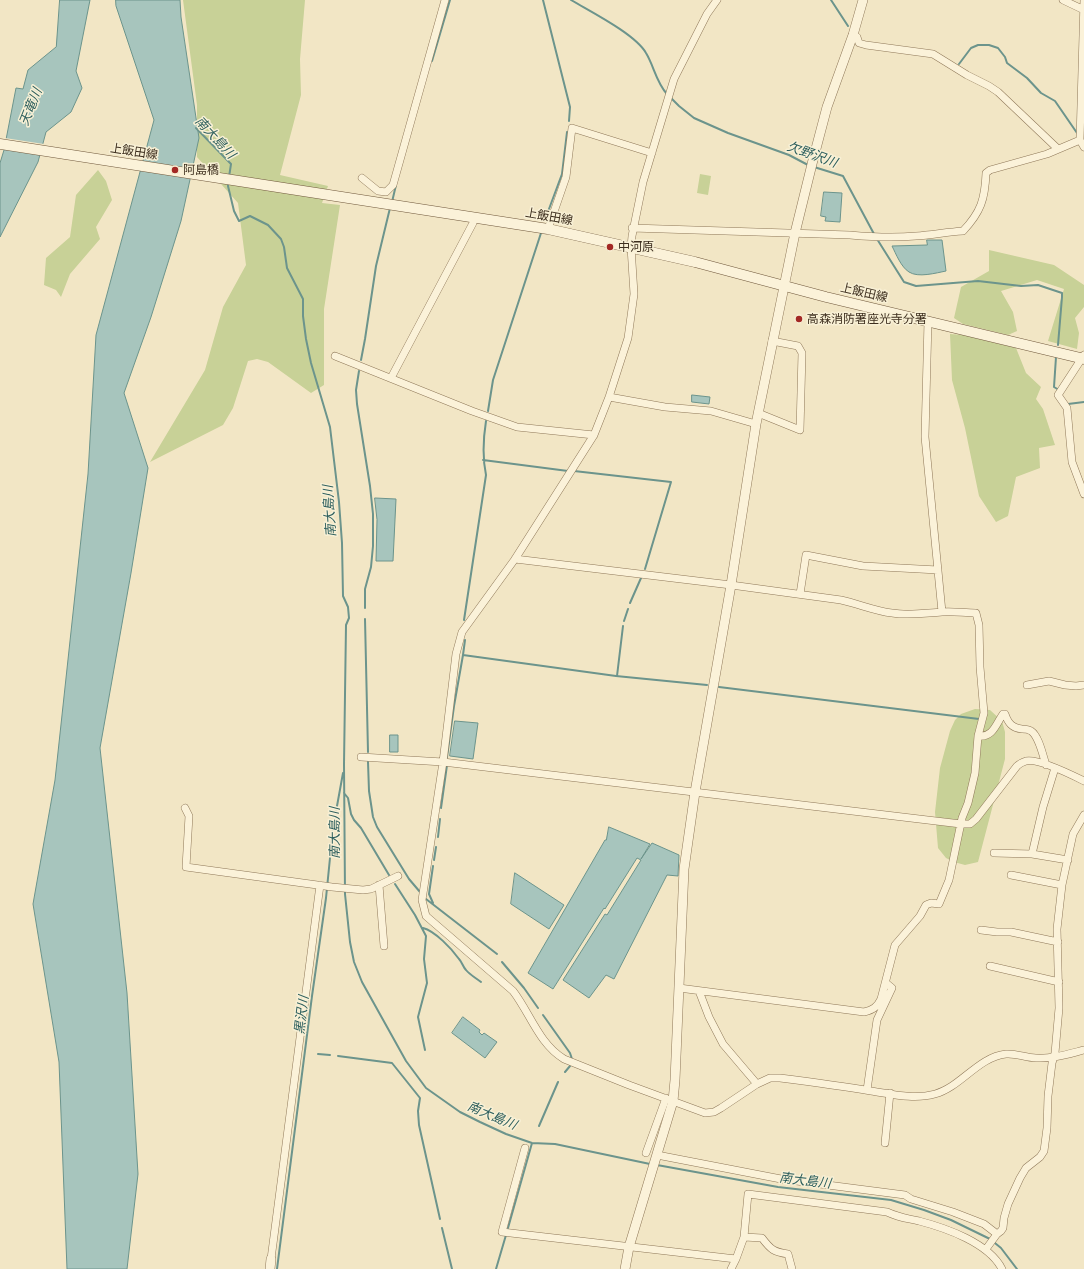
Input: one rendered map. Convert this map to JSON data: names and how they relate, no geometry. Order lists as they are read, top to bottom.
{
  "streets": {
    "main road": ["上飯田線"]
  },
  "water": [
    "天竜川",
    "南大島川",
    "欠野沢川",
    "黒沢川"
  ],
  "places": ["阿島橋", "中河原", "高森消防署座光寺分署"]
}
